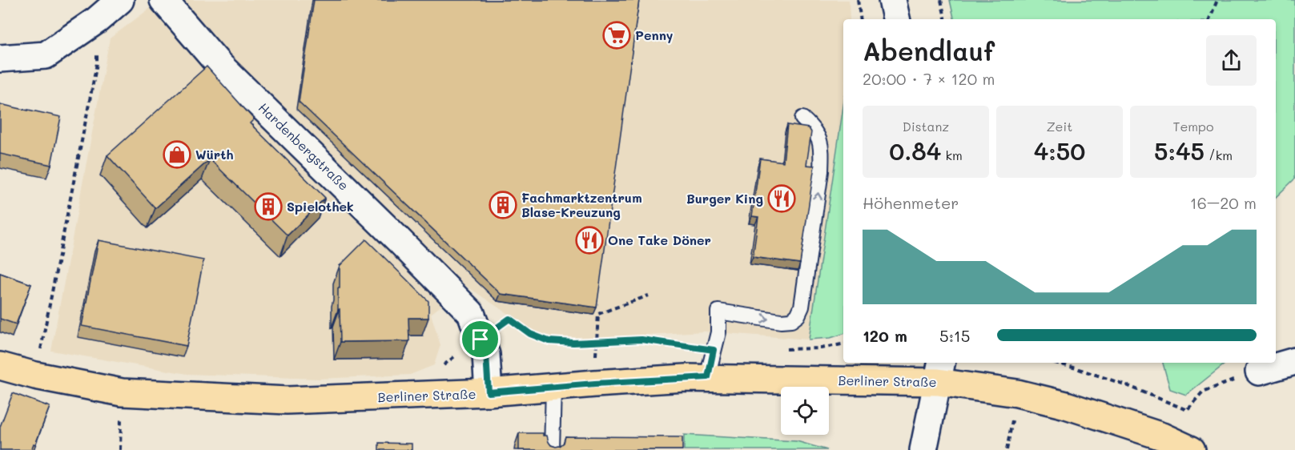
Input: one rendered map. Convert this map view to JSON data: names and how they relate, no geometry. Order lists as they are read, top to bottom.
{
  "streets": {
    "main road": ["Berliner Straße"],
    "street": ["Hardenbergstraße"]
  },
  "crossings": [
    ["Hardenbergstraße", "Berliner Straße"]
  ],
  "places": {
    "supermarket": ["Penny"],
    "shop": ["Würth"],
    "restaurant": ["Burger King", "One Take Döner"],
    "building": ["Fachmarktzentrum Blase-Kreuzung", "Spielothek"]
  },
  "page": {
    "heading": ["Abendlauf", "20:00 · 7 × 120 m"],
    "stats": [
      ["Distanz", "0.84 km"],
      ["Zeit", "4:50"],
      ["Tempo", "5:45 /km"]
    ],
    "chart": ["Höhenmeter", "16–20 m"],
    "list": [
      {
        "name": "120 m",
        "note": "5:15"
      }
    ]
  }
}
